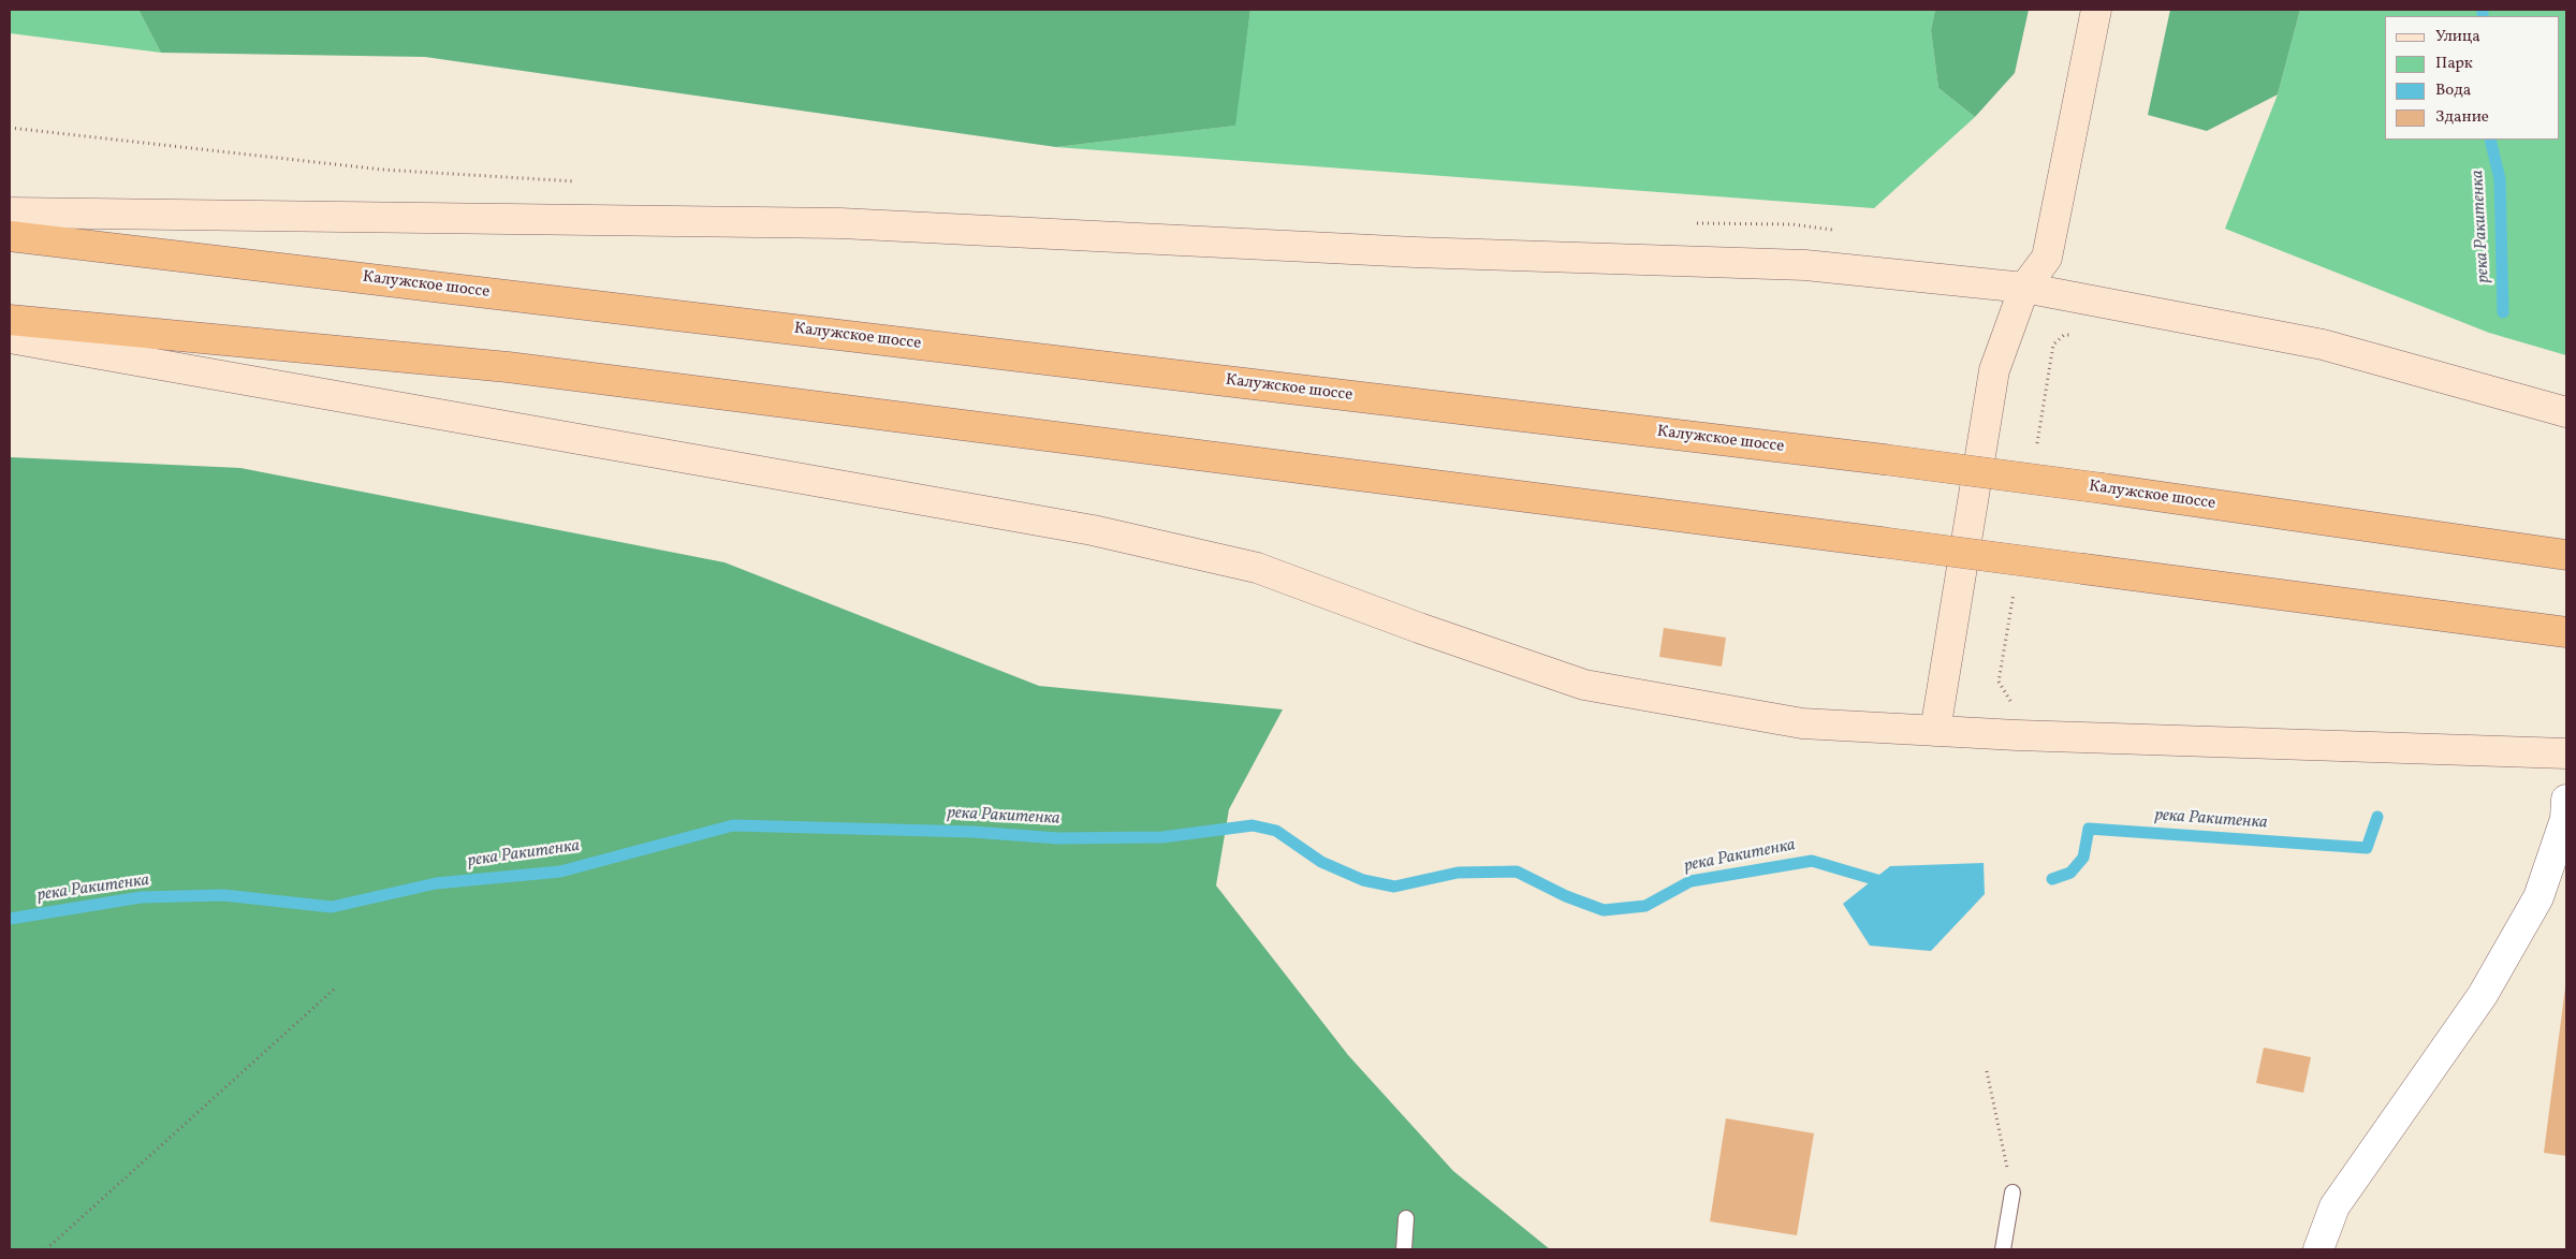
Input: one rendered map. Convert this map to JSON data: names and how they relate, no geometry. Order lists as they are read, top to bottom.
{
  "streets": {
    "highway": ["Калужское шоссе"]
  },
  "water": ["река Ракитенка"],
  "legend": [
    "Улица",
    "Парк",
    "Вода",
    "Здание"
  ]
}
